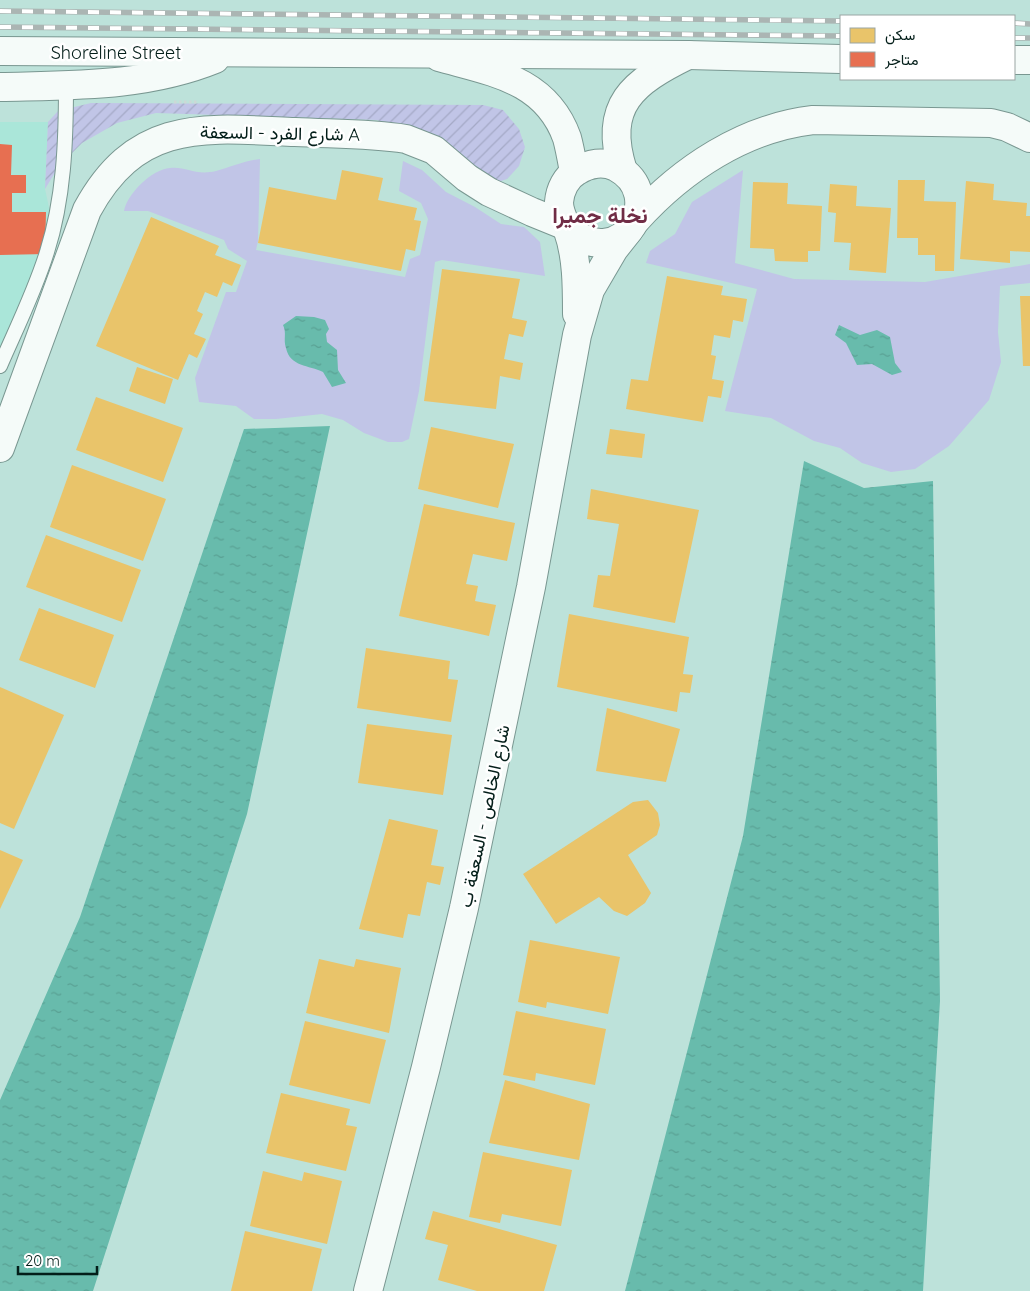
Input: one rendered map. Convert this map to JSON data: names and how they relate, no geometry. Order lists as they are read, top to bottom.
{
  "streets": {
    "street": ["Shoreline Street", "شارع الفرد - السعفة A", "شارع الخالص - السعفة ب"]
  },
  "crossings": [
    ["شارع الفرد - السعفة A", "شارع الخالص - السعفة ب"]
  ],
  "districts": ["نخلة جميرا"],
  "legend": ["سكن", "متاجر"],
  "scale_bar": "20 m"
}
